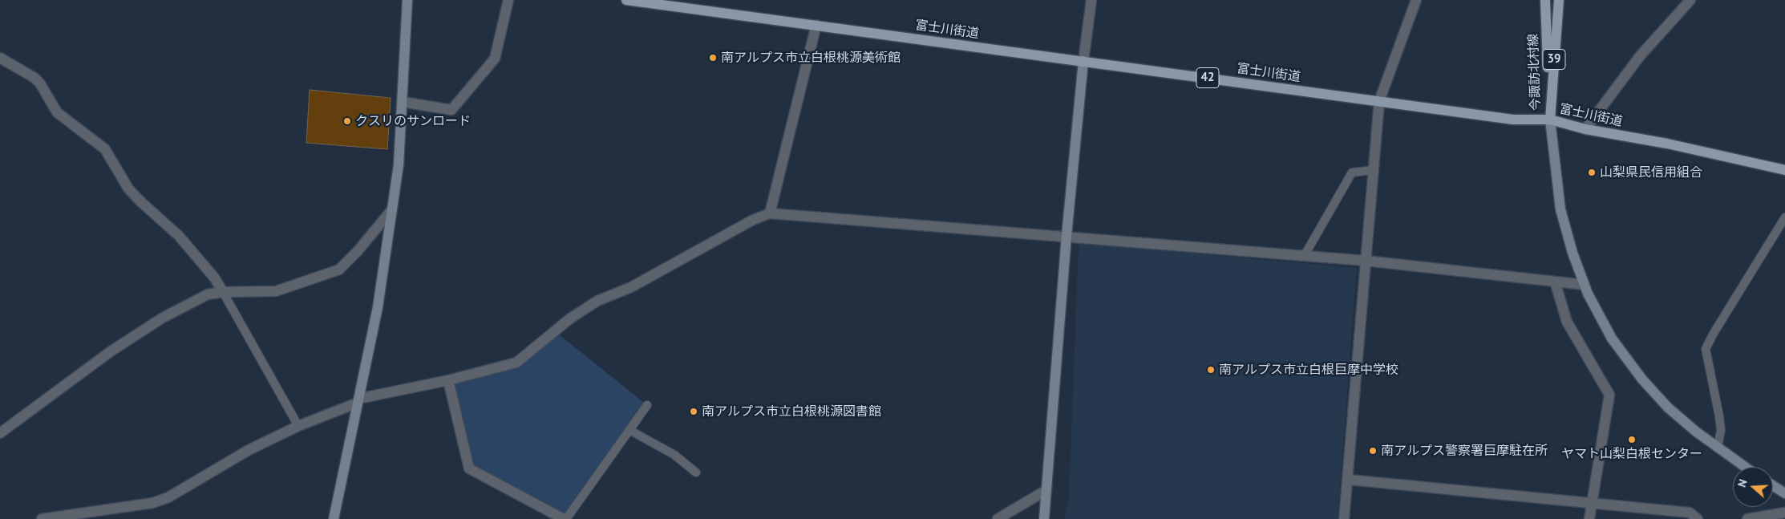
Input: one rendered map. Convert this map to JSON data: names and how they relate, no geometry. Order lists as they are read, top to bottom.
{
  "streets": {
    "main road": [
      "富士川街道",
      "39",
      "今諏訪北村線",
      "42"
    ]
  },
  "crossings": [
    ["富士川街道", "今諏訪北村線"]
  ],
  "places": [
    "南アルプス市立白根桃源美術館",
    "クスリのサンロード",
    "山梨県民信用組合",
    "南アルプス市立白根巨摩中学校",
    "南アルプス市立白根桃源図書館",
    "ヤマト山梨白根センター",
    "南アルプス警察署巨摩駐在所"
  ],
  "north": "left"
}
